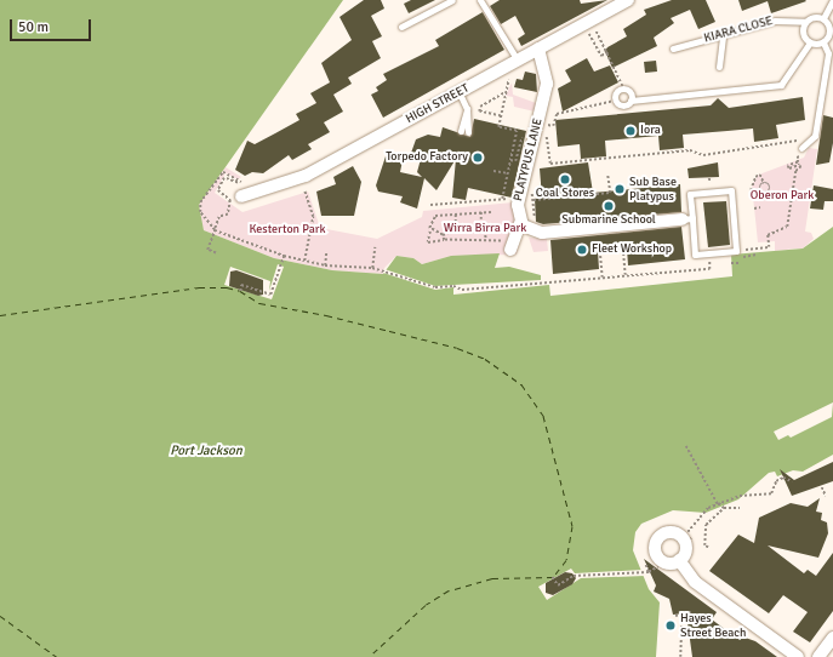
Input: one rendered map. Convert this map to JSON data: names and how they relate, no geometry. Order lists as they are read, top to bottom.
{
  "streets": {
    "street": ["HIGH STREET", "PLATYPUS LANE"],
    "lane": ["KIARA CLOSE"]
  },
  "crossings": [
    ["HIGH STREET", "PLATYPUS LANE"]
  ],
  "water": ["Port Jackson"],
  "parks": ["Oberon Park", "Wirra Birra Park", "Kesterton Park"],
  "places": [
    "Iora",
    "Torpedo Factory",
    "Coal Stores",
    "Sub Base Platypus",
    "Submarine School",
    "Fleet Workshop",
    "Hayes Street Beach"
  ],
  "scale_bar": "50 m"
}
